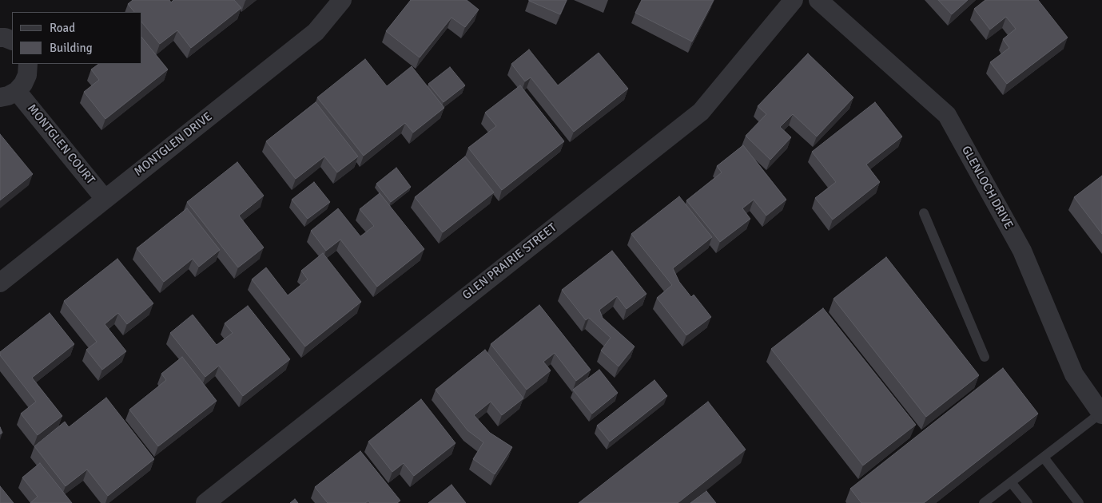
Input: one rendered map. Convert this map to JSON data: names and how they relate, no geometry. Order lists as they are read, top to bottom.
{
  "streets": {
    "street": [
      "MONTGLEN COURT",
      "MONTGLEN DRIVE",
      "GLENLOCH DRIVE",
      "GLEN PRAIRIE STREET"
    ]
  },
  "crossings": [
    ["MONTGLEN COURT", "MONTGLEN DRIVE"]
  ],
  "legend": ["Road", "Building"]
}
